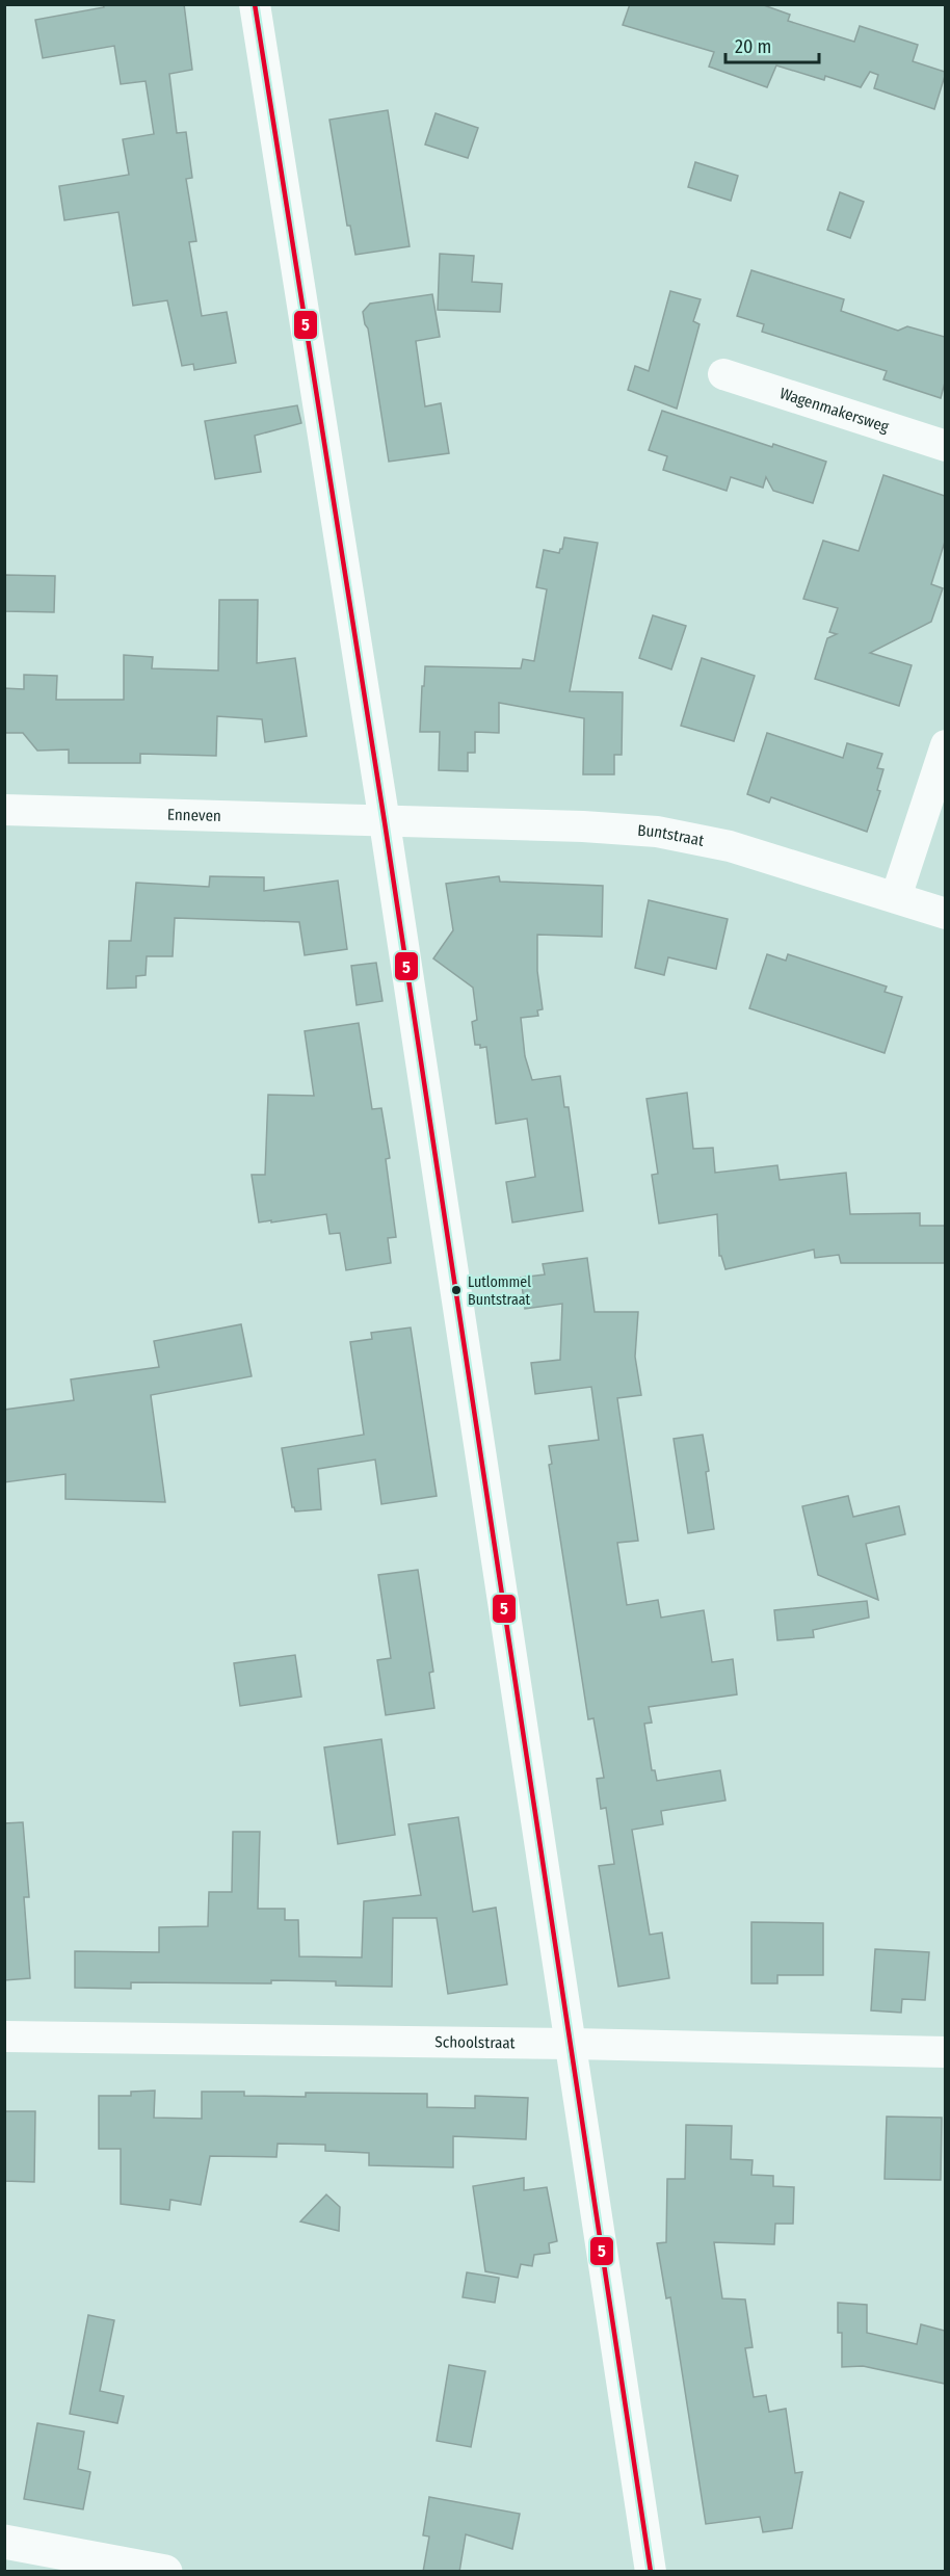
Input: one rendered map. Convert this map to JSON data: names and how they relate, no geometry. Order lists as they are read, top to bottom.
{
  "streets": {
    "street": [
      "Wagenmakersweg",
      "Enneven",
      "Buntstraat",
      "Schoolstraat"
    ]
  },
  "crossings": [
    ["Enneven", "Buntstraat"]
  ],
  "places": ["Lutlommel Buntstraat"],
  "lines": ["transit line 5"],
  "scale_bar": "20 m"
}
